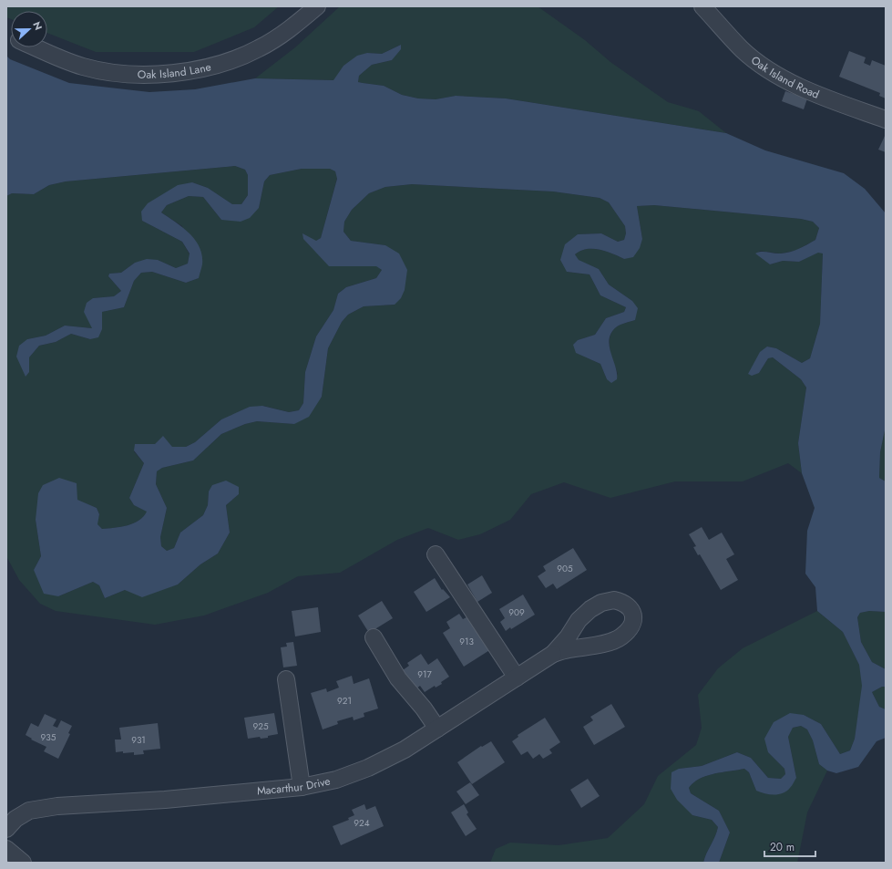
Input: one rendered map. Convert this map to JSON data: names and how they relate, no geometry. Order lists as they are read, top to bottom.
{
  "streets": {
    "street": ["Oak Island Lane", "Oak Island Road", "Macarthur Drive"]
  },
  "house_numbers": [
    "905",
    "909",
    "913",
    "917",
    "921",
    "925",
    "935",
    "931",
    "924"
  ],
  "scale_bar": "20 m",
  "north": "right"
}
